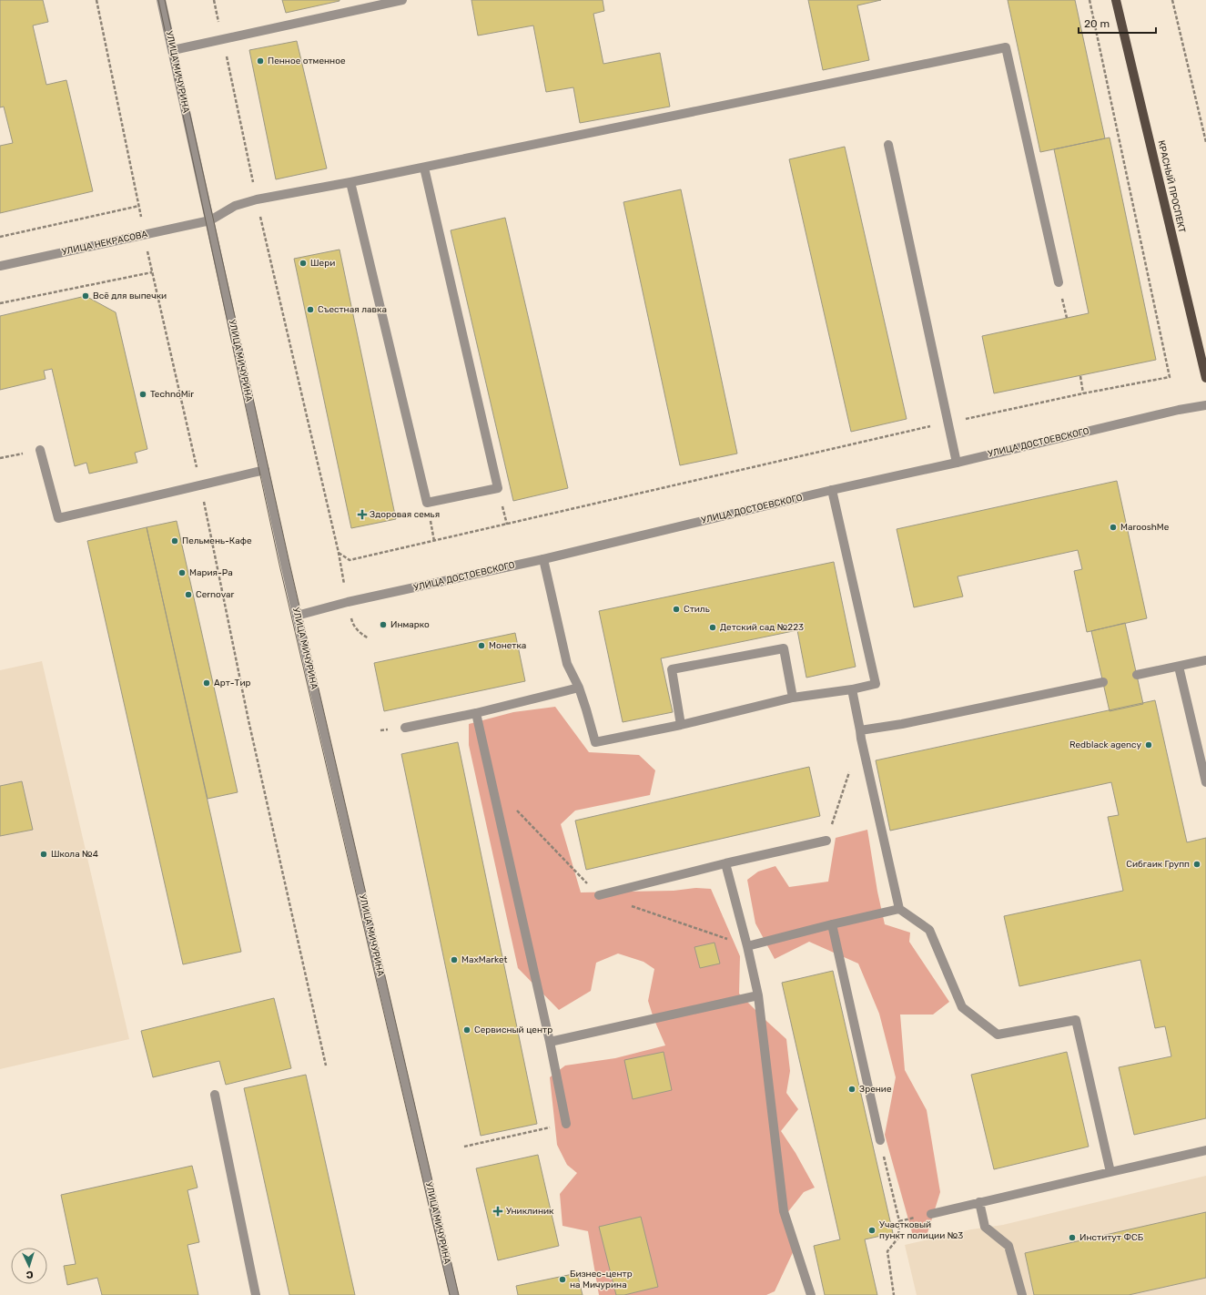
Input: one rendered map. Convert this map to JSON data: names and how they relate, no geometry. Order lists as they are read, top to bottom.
{
  "streets": {
    "main road": ["КРАСНЫЙ ПРОСПЕКТ"],
    "street": ["УЛИЦА МИЧУРИНА", "УЛИЦА НЕКРАСОВА", "УЛИЦА ДОСТОЕВСКОГО"]
  },
  "crossings": [
    ["УЛИЦА МИЧУРИНА", "УЛИЦА НЕКРАСОВА"],
    ["УЛИЦА МИЧУРИНА", "УЛИЦА ДОСТОЕВСКОГО"]
  ],
  "places": {
    "other": [
      "Пенное отменное",
      "Шери",
      "Всё для выпечки",
      "Съестная лавка",
      "TechnoMir",
      "MarooshMe",
      "Пельмень-Кафе",
      "Мария-Ра",
      "Cernovar",
      "Стиль",
      "Инмарко",
      "Детский сад №223",
      "Монетка",
      "Арт-Тир",
      "Redblack agency",
      "Школа №4",
      "Сибгаик Групп",
      "MaxMarket",
      "Сервисный центр",
      "Зрение",
      "Участковый пункт полиции №3",
      "Институт ФСБ",
      "Бизнес-центр на Мичурина"
    ],
    "health": ["Здоровая семья", "Униклиник"]
  },
  "scale_bar": "20 m",
  "north": "bottom"
}
